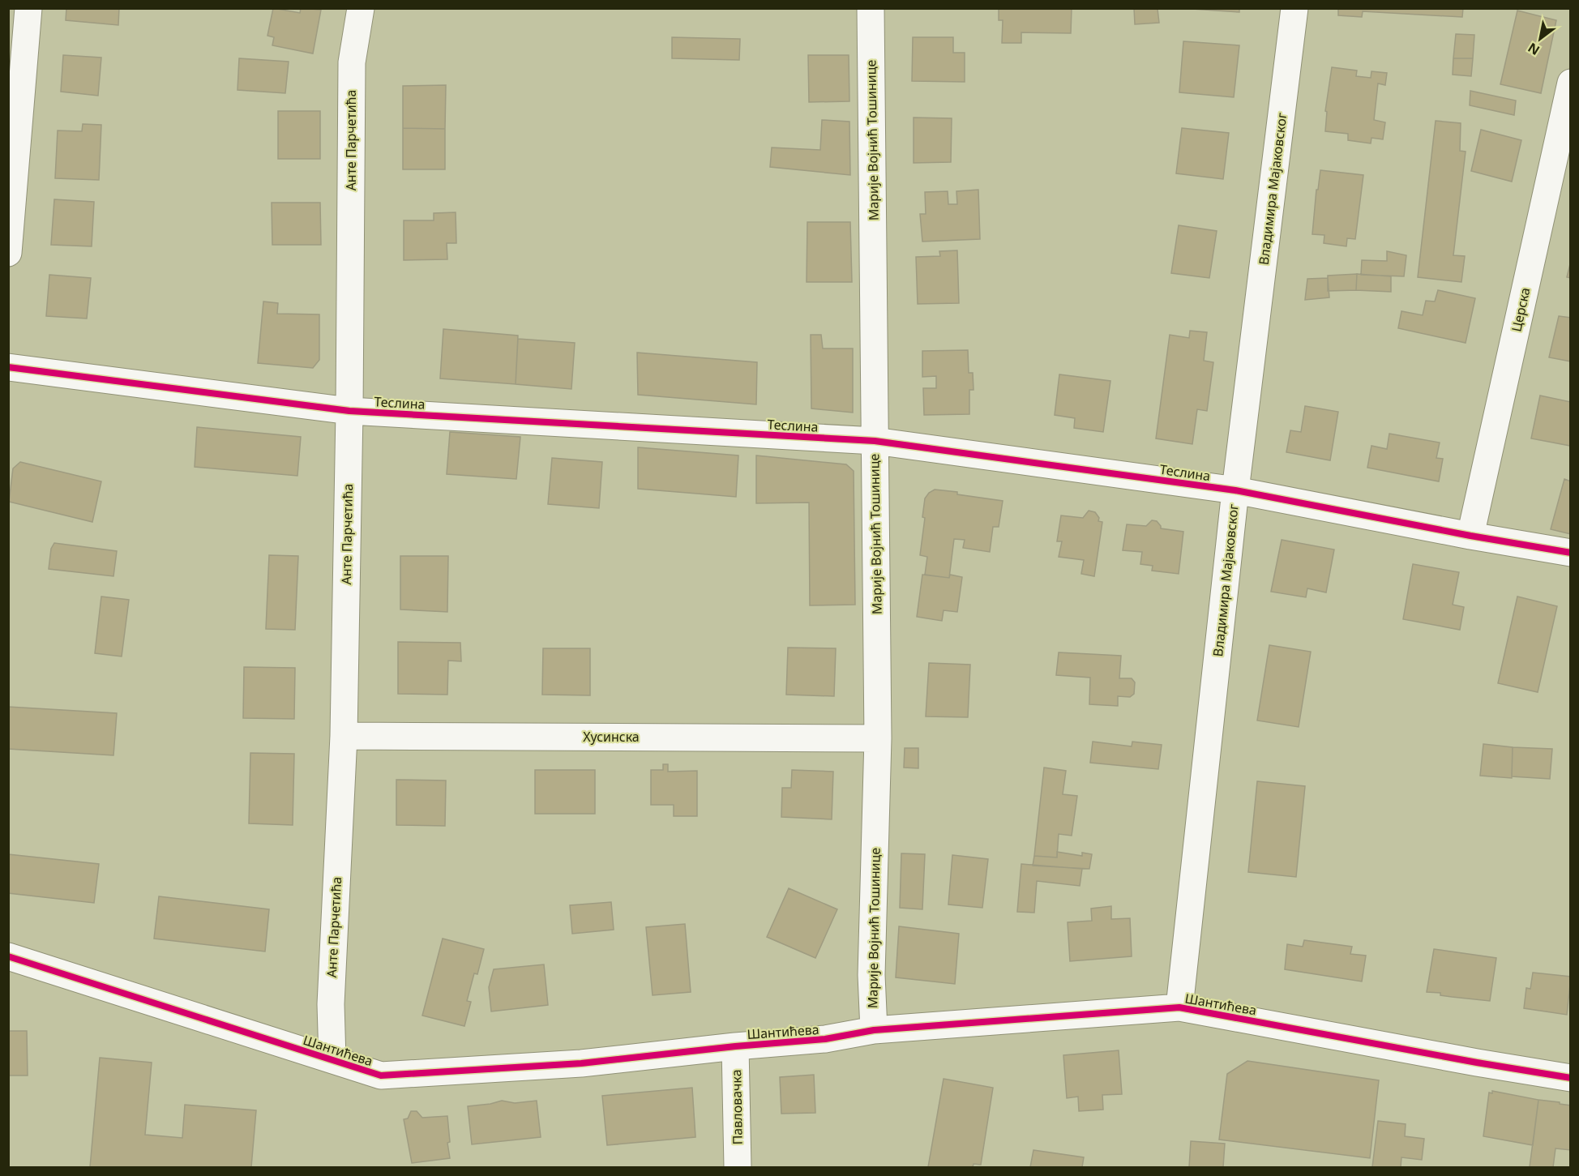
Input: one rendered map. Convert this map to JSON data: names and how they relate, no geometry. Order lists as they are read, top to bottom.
{
  "streets": {
    "street": [
      "Анте Парчетића",
      "Марије Војнић Тошинице",
      "Владимира Мајаковског",
      "Церска",
      "Теслина",
      "Хусинска",
      "Шантићева",
      "Павловачка"
    ]
  },
  "crossings": [
    ["Анте Парчетића", "Теслина"],
    ["Анте Парчетића", "Хусинска"],
    ["Анте Парчетића", "Шантићева"],
    ["Марије Војнић Тошинице", "Теслина"],
    ["Марије Војнић Тошинице", "Хусинска"],
    ["Марије Војнић Тошинице", "Шантићева"],
    ["Владимира Мајаковског", "Теслина"],
    ["Владимира Мајаковског", "Шантићева"],
    ["Церска", "Теслина"],
    ["Шантићева", "Павловачка"]
  ],
  "north": "bottom left"
}
